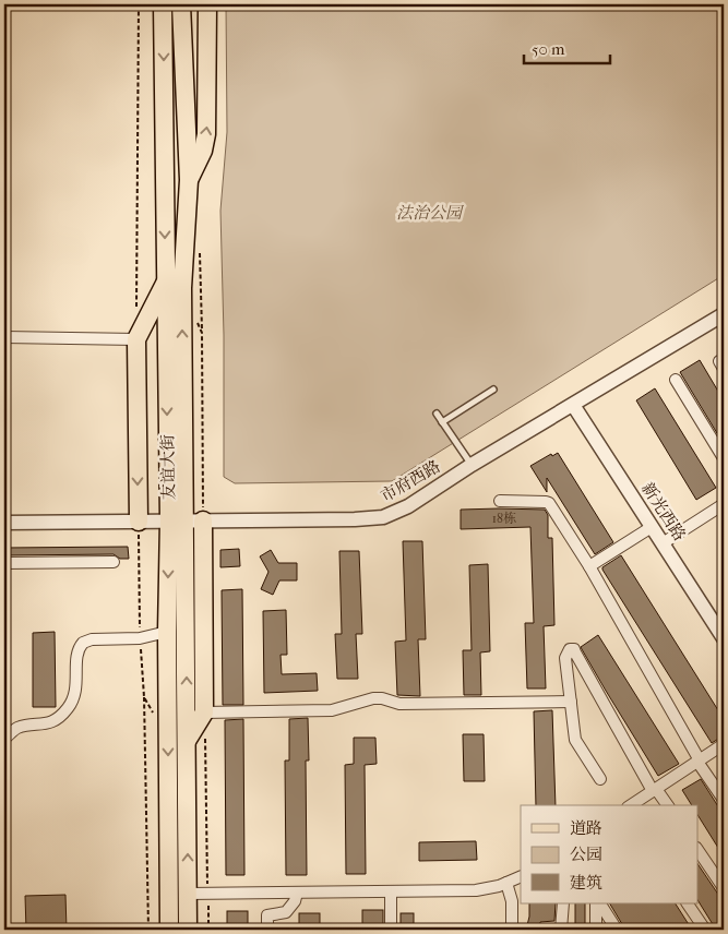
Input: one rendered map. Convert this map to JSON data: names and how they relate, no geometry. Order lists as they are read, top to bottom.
{
  "streets": {
    "main road": ["友谊大街"],
    "street": ["市府西路", "新光西路"]
  },
  "crossings": [
    ["友谊大街", "市府西路"],
    ["市府西路", "新光西路"]
  ],
  "parks": ["法治公园"],
  "house_numbers": ["18栋"],
  "legend": ["道路", "公园", "建筑"],
  "scale_bar": "50 m"
}
